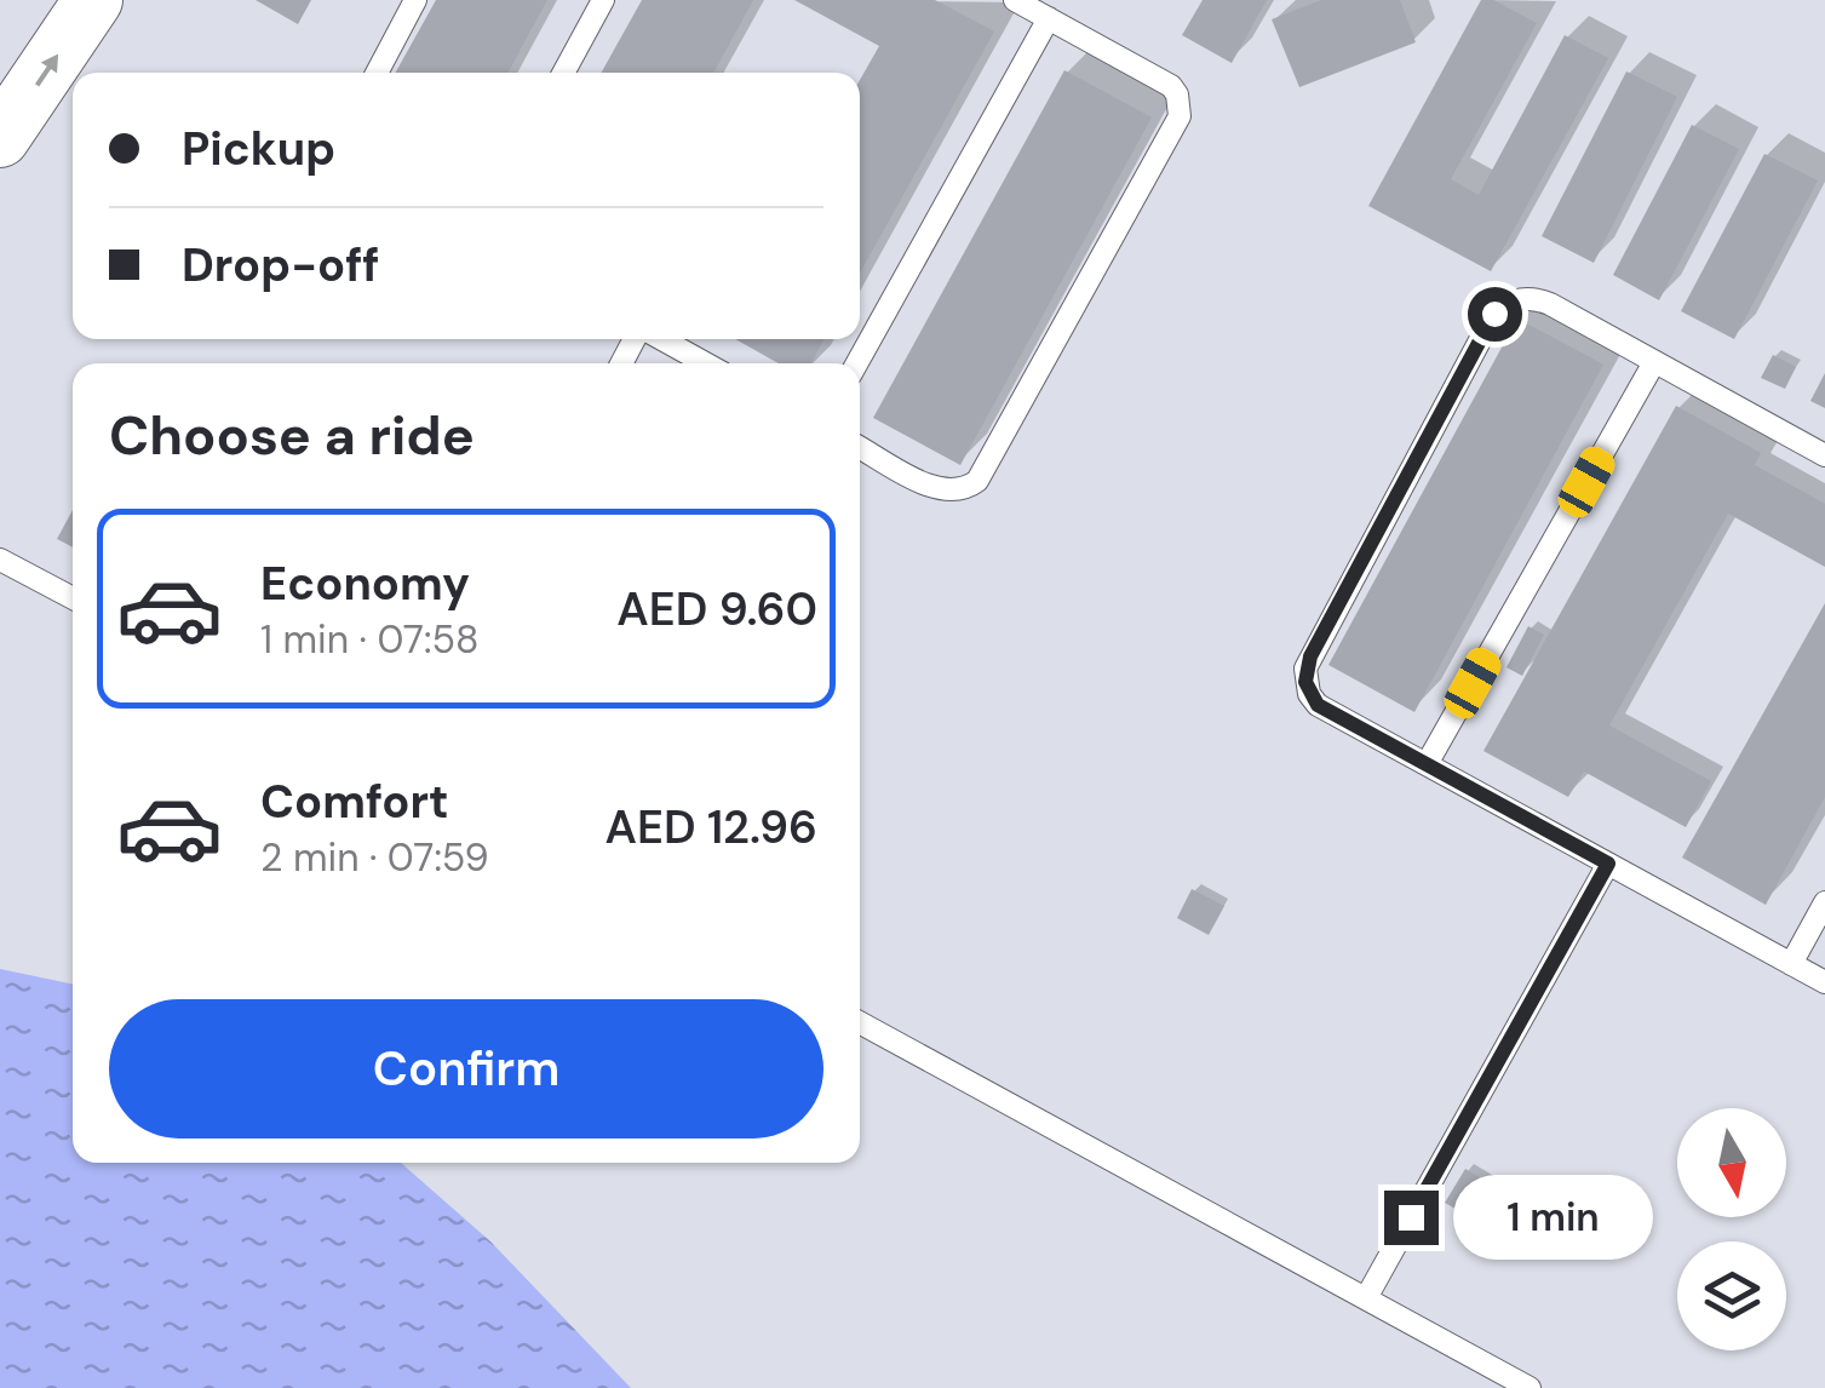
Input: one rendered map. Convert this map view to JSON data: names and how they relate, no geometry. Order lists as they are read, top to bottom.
{
  "north": "bottom",
  "page": {
    "banner": ["Pickup", "Drop-off"],
    "heading": "Choose a ride",
    "list": [
      {
        "name": "Economy",
        "note": "1 min · 07:58",
        "value": "AED 9.60"
      },
      {
        "name": "Comfort",
        "note": "2 min · 07:59",
        "value": "AED 12.96"
      }
    ],
    "buttons": "Confirm",
    "bubble": "1 min"
  }
}
